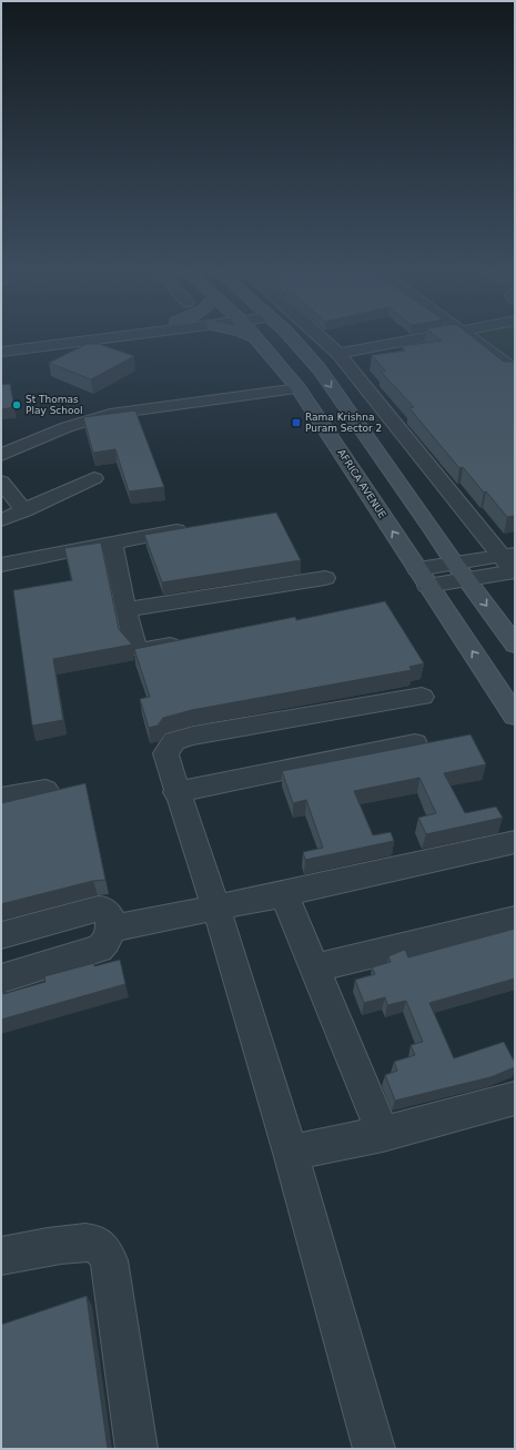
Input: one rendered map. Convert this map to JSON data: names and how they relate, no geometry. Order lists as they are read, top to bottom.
{
  "streets": {
    "main road": ["AFRICA AVENUE"]
  },
  "places": {
    "other": ["St Thomas Play School"],
    "transit": ["Rama Krishna Puram Sector 2"]
  }
}
